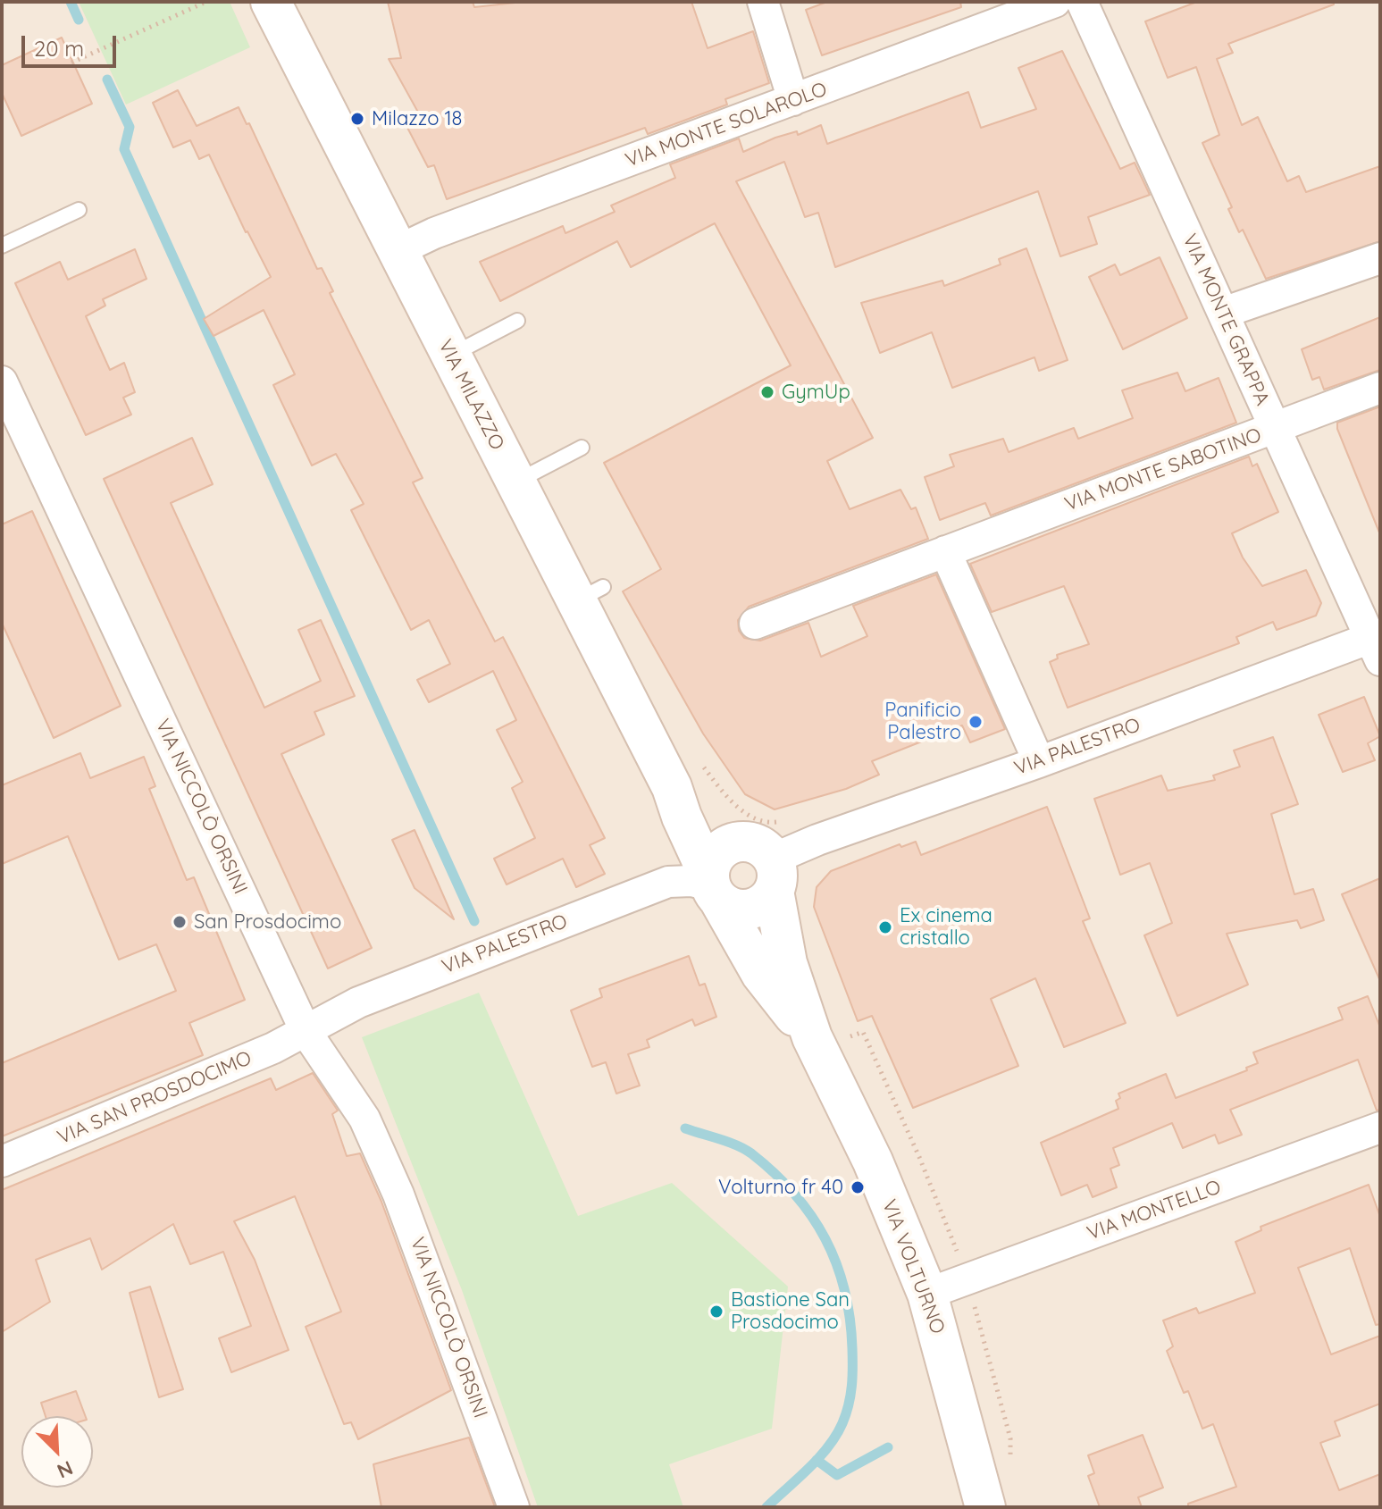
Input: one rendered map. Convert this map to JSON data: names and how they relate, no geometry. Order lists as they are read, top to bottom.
{
  "streets": {
    "main road": ["VIA MILAZZO", "VIA PALESTRO", "VIA VOLTURNO"],
    "street": [
      "VIA MONTE SOLAROLO",
      "VIA MONTE GRAPPA",
      "VIA MONTE SABOTINO",
      "VIA NICCOLÒ ORSINI",
      "VIA SAN PROSDOCIMO",
      "VIA MONTELLO"
    ]
  },
  "crossings": [
    ["VIA MONTE SOLAROLO", "VIA MILAZZO"],
    ["VIA MONTE GRAPPA", "VIA MONTE SABOTINO"],
    ["VIA MONTE GRAPPA", "VIA PALESTRO"],
    ["VIA MILAZZO", "VIA PALESTRO"],
    ["VIA MILAZZO", "VIA VOLTURNO"],
    ["VIA PALESTRO", "VIA NICCOLÒ ORSINI"],
    ["VIA PALESTRO", "VIA SAN PROSDOCIMO"],
    ["VIA PALESTRO", "VIA VOLTURNO"],
    ["VIA NICCOLÒ ORSINI", "VIA SAN PROSDOCIMO"],
    ["VIA MONTELLO", "VIA VOLTURNO"]
  ],
  "places": [
    "Milazzo 18",
    "GymUp",
    "Panificio Palestro",
    "San Prosdocimo",
    "Ex cinema cristallo",
    "Volturno fr 40",
    "Bastione San Prosdocimo"
  ],
  "scale_bar": "20 m",
  "north": "bottom right"
}
